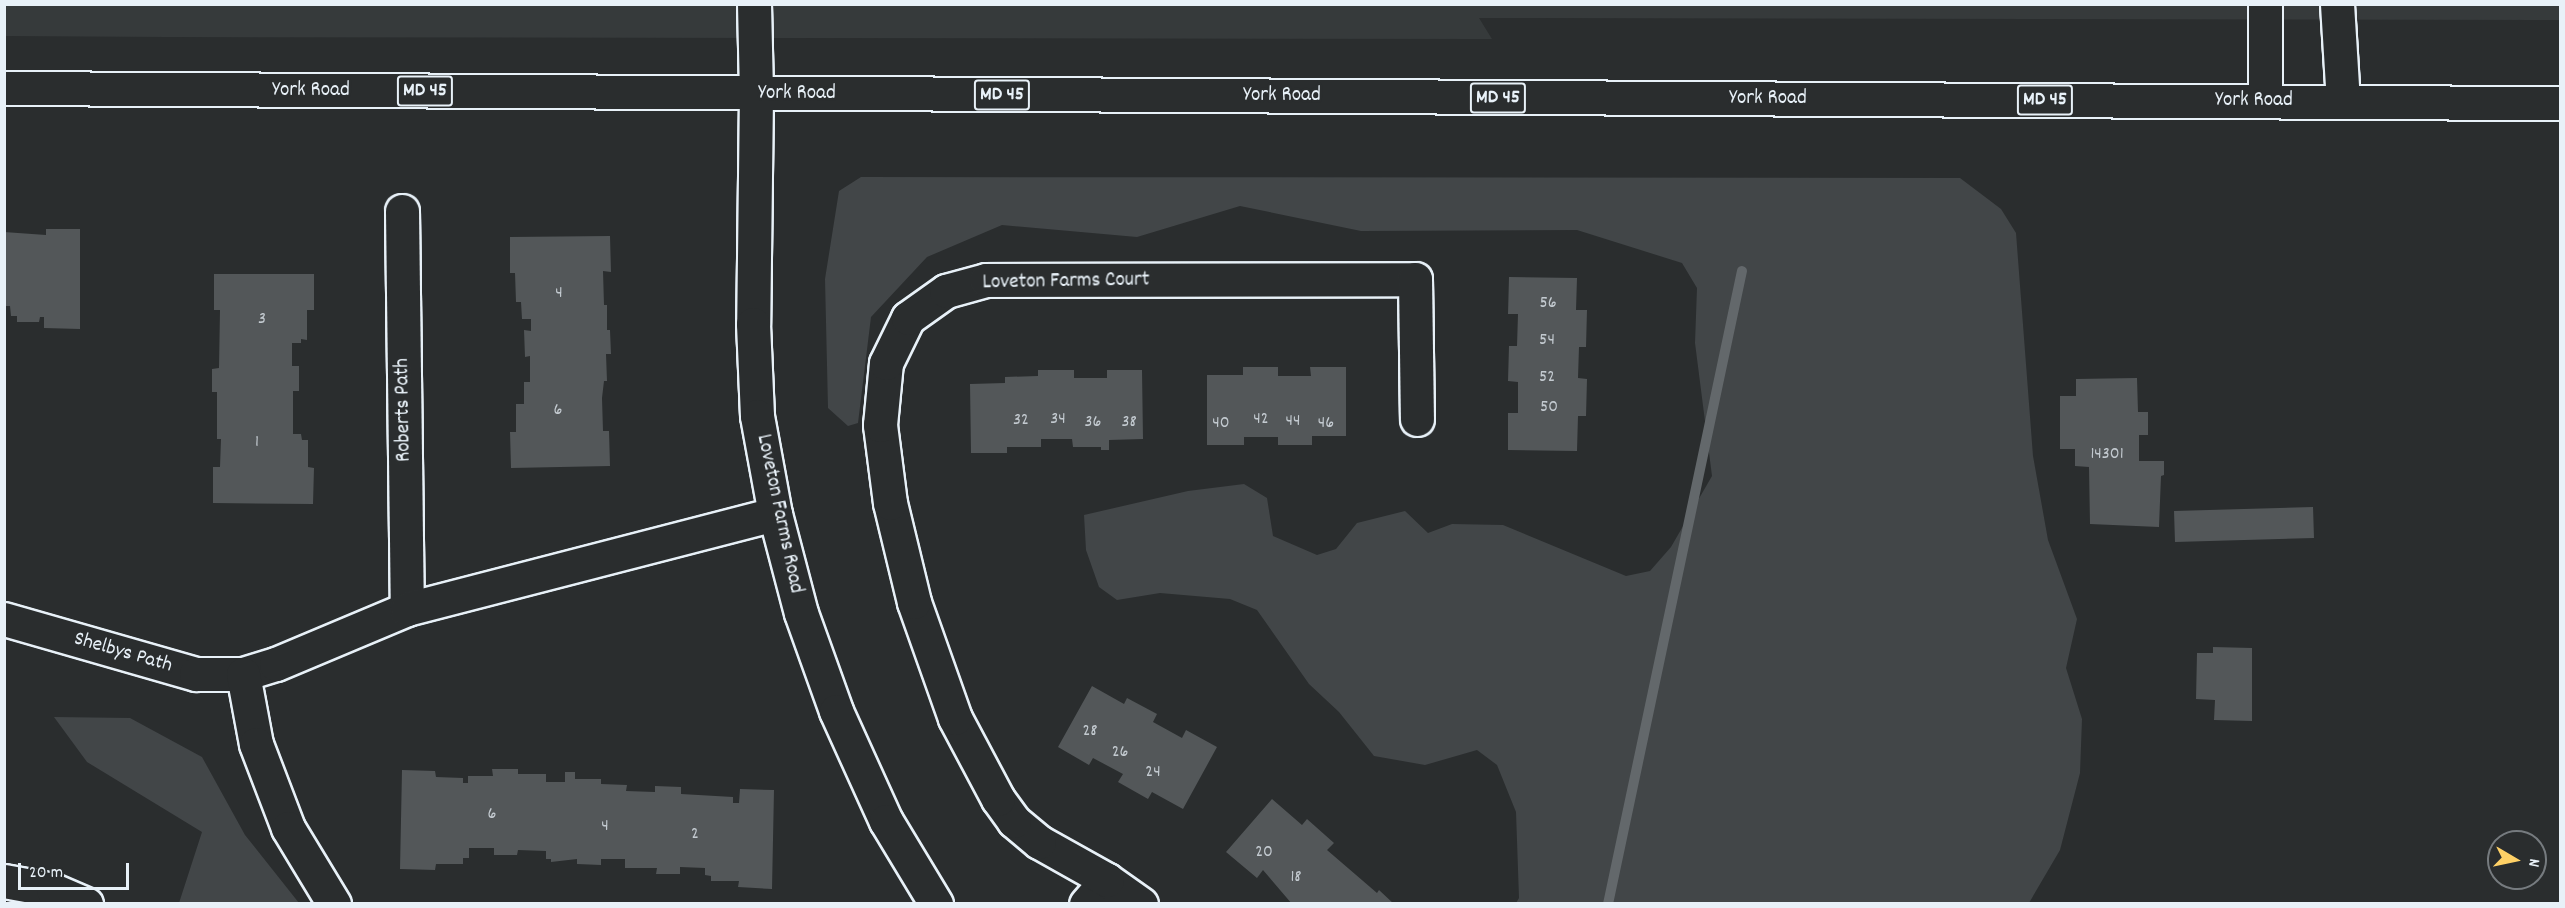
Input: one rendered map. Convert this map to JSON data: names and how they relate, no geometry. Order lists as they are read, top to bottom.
{
  "streets": {
    "street": [
      "York Road",
      "MD 45",
      "Loveton Farms Court",
      "Roberts Path",
      "Loveton Farms Road",
      "Shelbys Path"
    ]
  },
  "crossings": [
    ["York Road", "Loveton Farms Road"]
  ],
  "house_numbers": [
    "4",
    "56",
    "3",
    "54",
    "52",
    "50",
    "6",
    "34",
    "42",
    "32",
    "44",
    "36",
    "38",
    "40",
    "46",
    "1",
    "14301",
    "28",
    "26",
    "24",
    "6",
    "4",
    "2",
    "20",
    "18"
  ],
  "scale_bar": "20 m",
  "north": "right"
}
